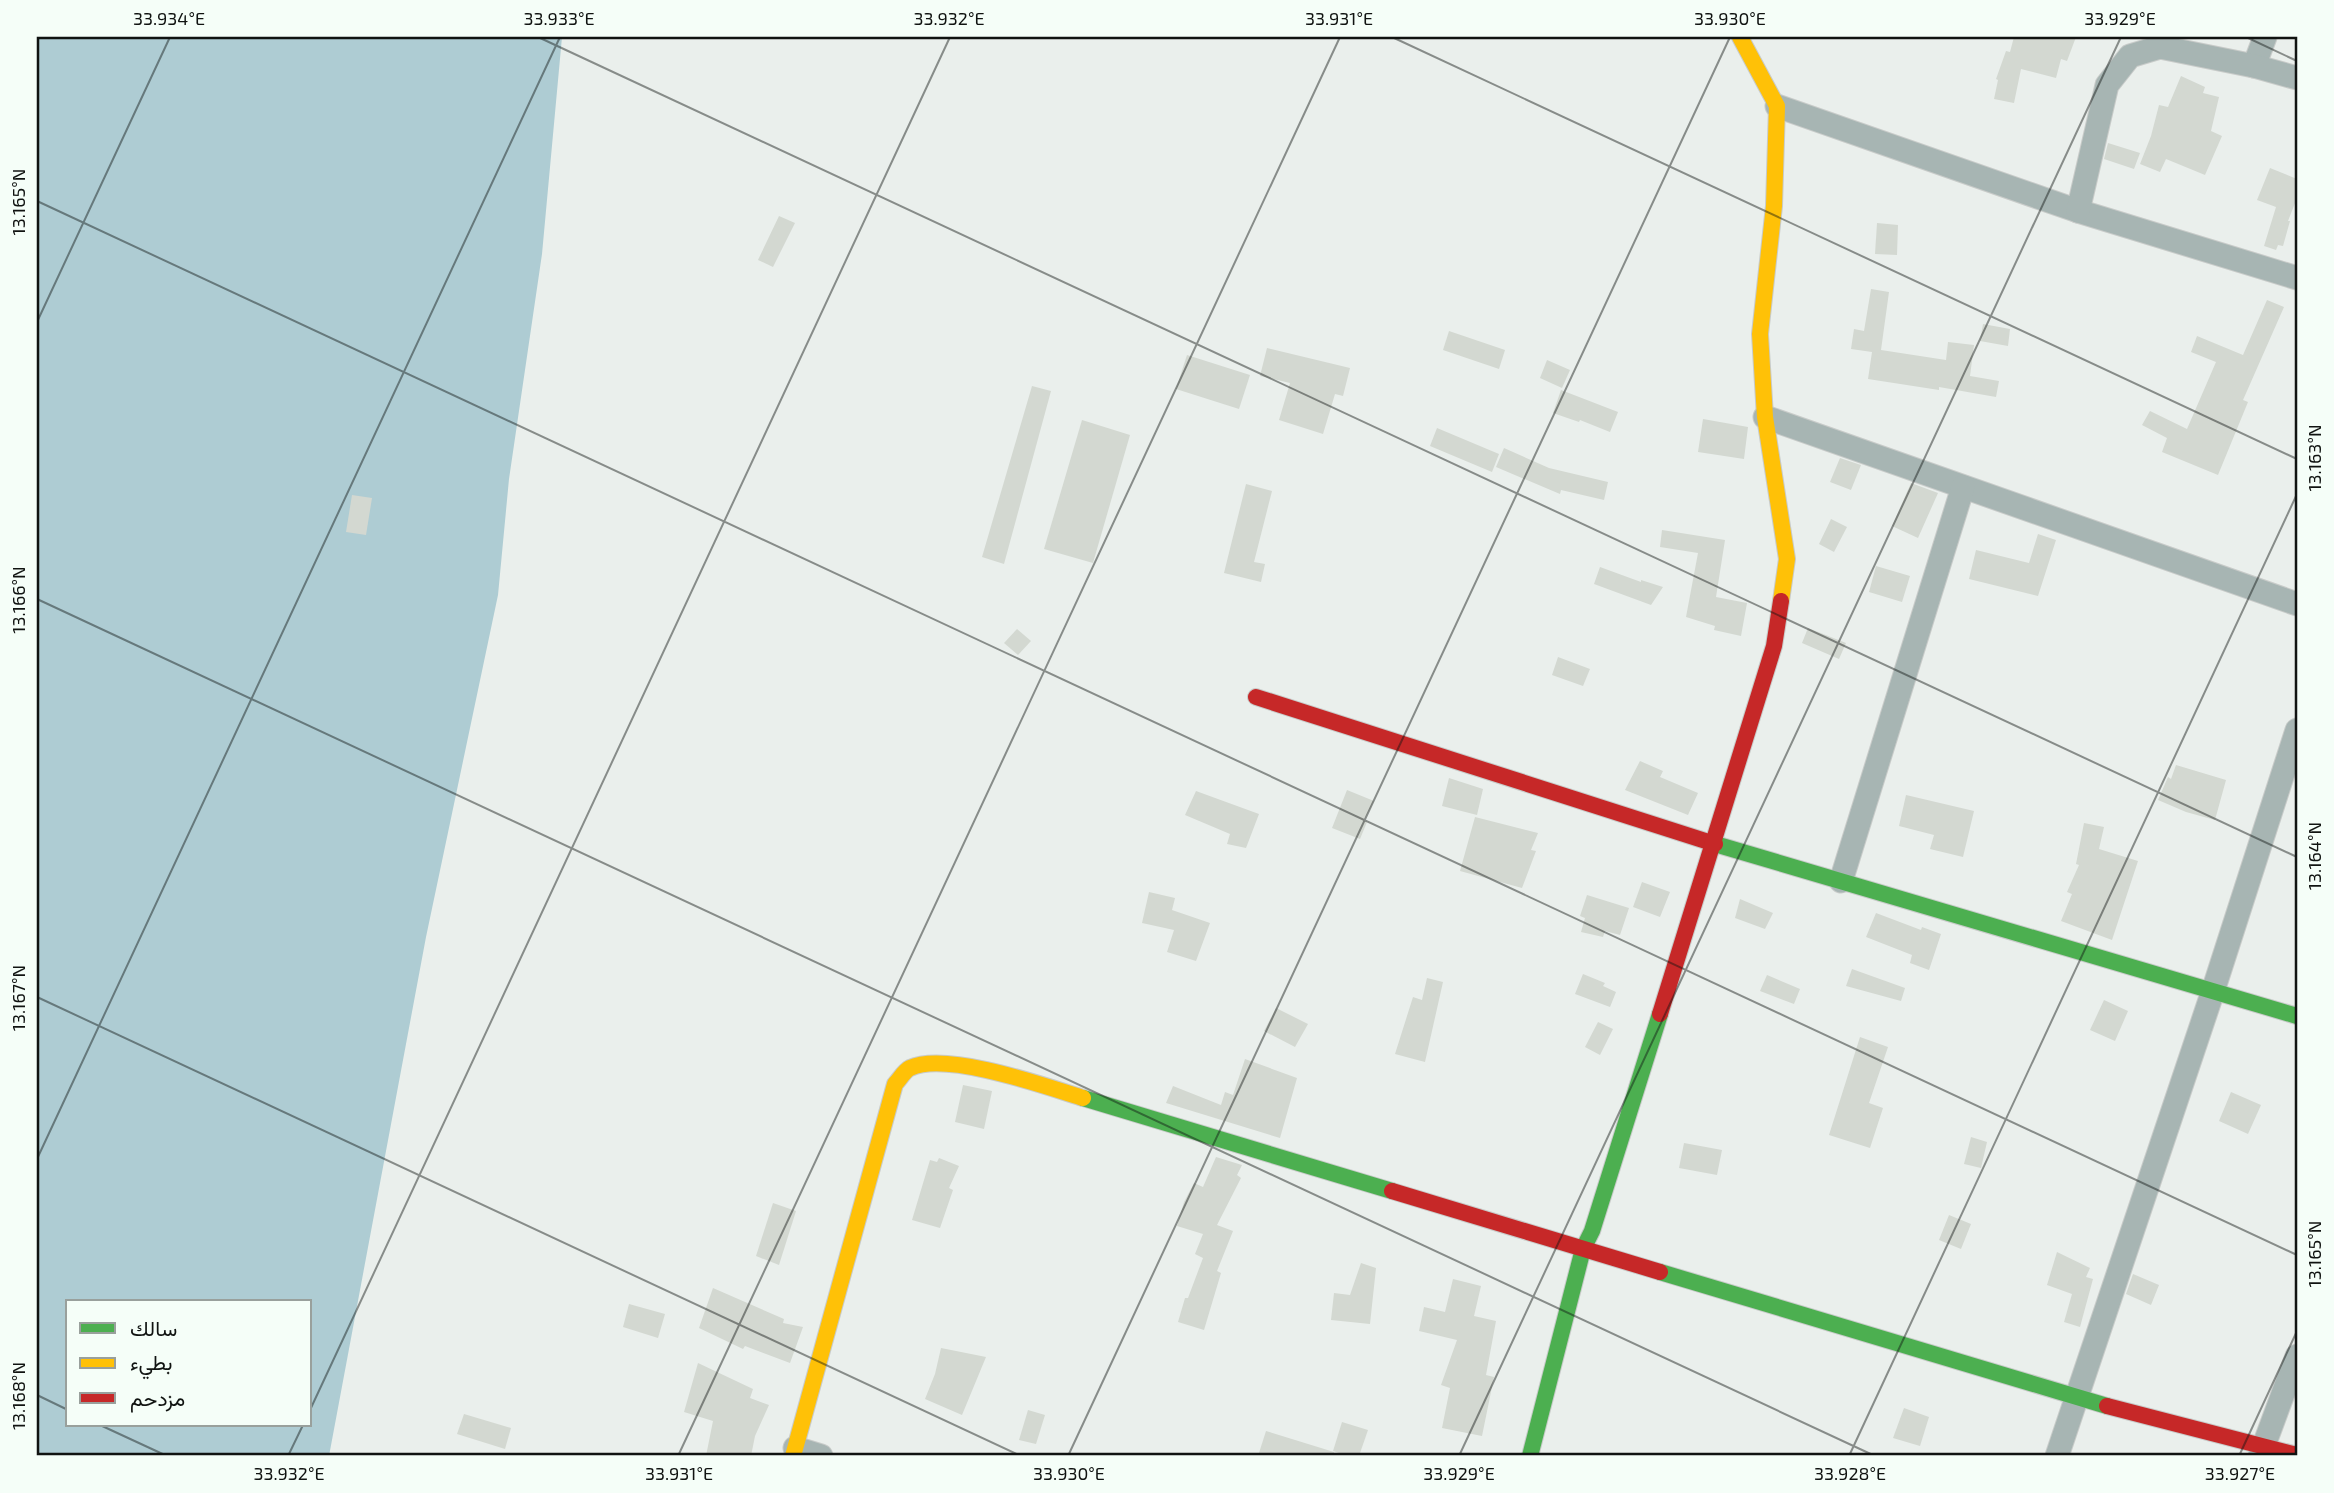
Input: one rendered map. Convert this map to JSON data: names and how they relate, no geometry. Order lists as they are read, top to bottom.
{
  "legend": ["سالك", "بطيء", "مزدحم"],
  "coordinates": [
    "33.934°E",
    "33.933°E",
    "33.932°E",
    "33.931°E",
    "33.930°E",
    "33.929°E",
    "13.165°N",
    "13.163°N",
    "13.166°N",
    "13.164°N",
    "13.167°N",
    "13.168°N",
    "33.928°E",
    "33.927°E"
  ]
}
